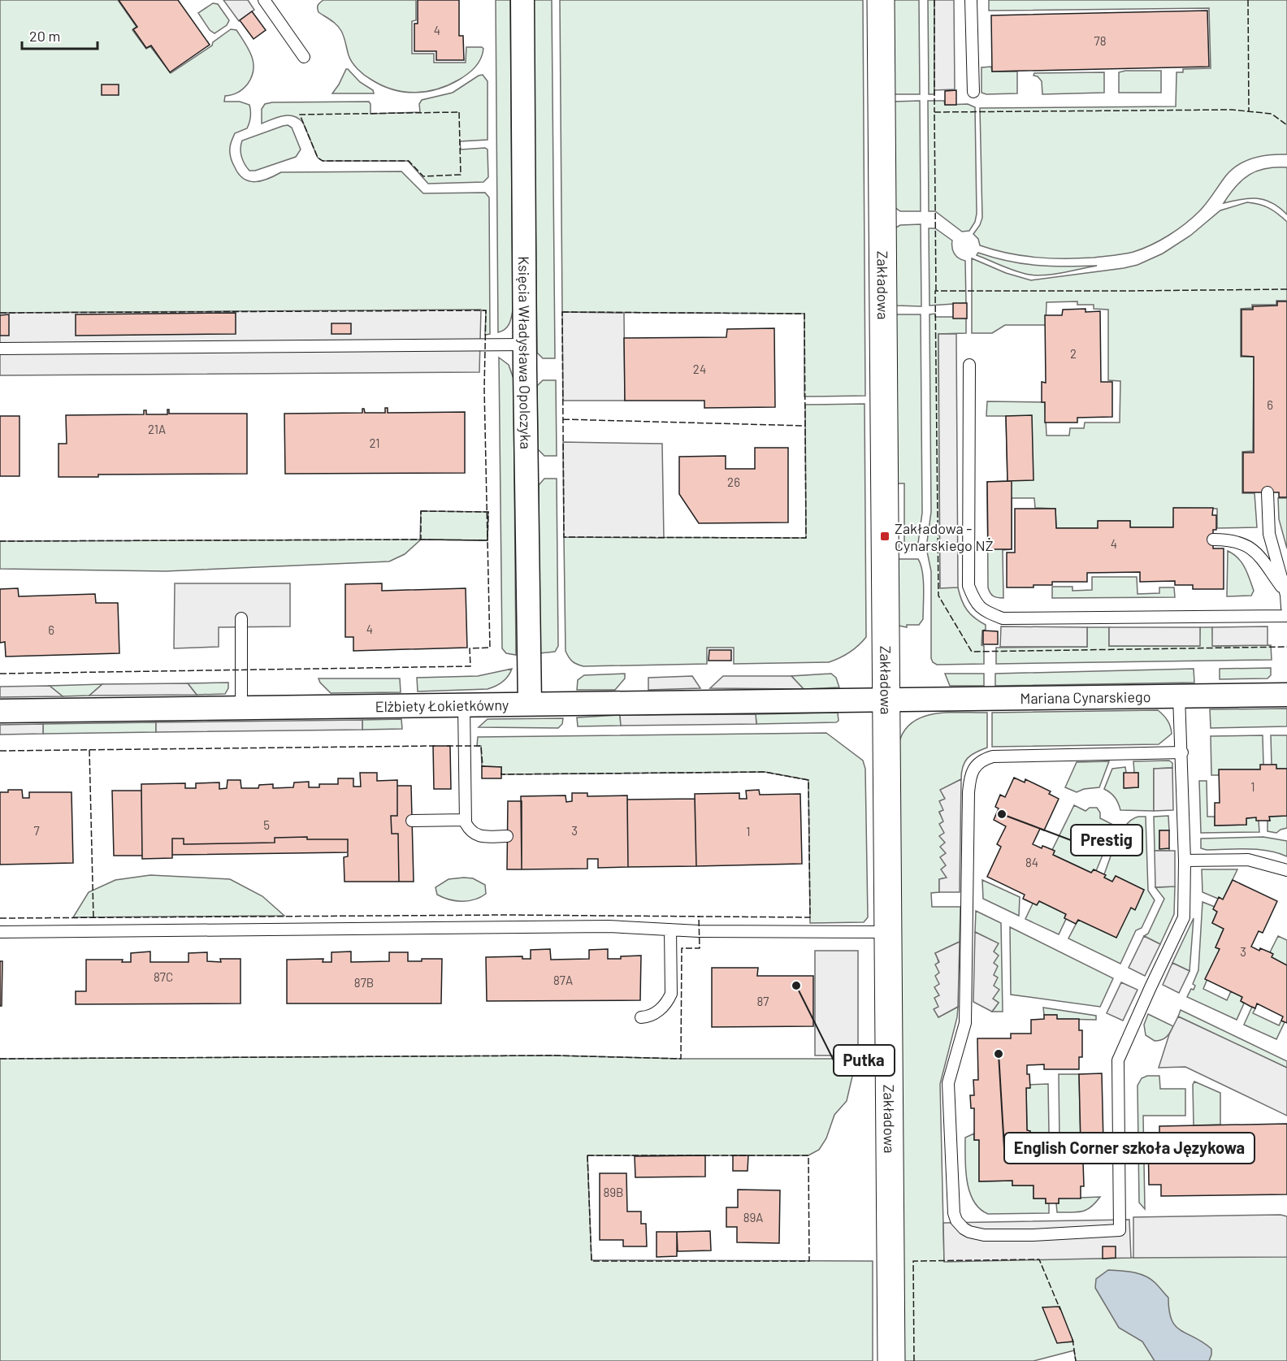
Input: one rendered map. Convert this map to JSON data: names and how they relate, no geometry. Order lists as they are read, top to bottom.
{
  "streets": {
    "street": [
      "Zakładowa",
      "Księcia Władysława Opolczyka",
      "Mariana Cynarskiego",
      "Elżbiety Łokietkówny"
    ]
  },
  "crossings": [
    ["Zakładowa", "Mariana Cynarskiego"],
    ["Zakładowa", "Elżbiety Łokietkówny"],
    ["Księcia Władysława Opolczyka", "Elżbiety Łokietkówny"],
    ["Mariana Cynarskiego", "Elżbiety Łokietkówny"]
  ],
  "places": {
    "transit": ["Zakładowa - Cynarskiego NŻ"],
    "other": ["Prestig", "Putka", "English Corner szkoła Językowa"]
  },
  "house_numbers": [
    "4",
    "78",
    "2",
    "24",
    "6",
    "21A",
    "21",
    "26",
    "4",
    "4",
    "6",
    "1",
    "5",
    "7",
    "3",
    "1",
    "84",
    "3",
    "87C",
    "87A",
    "87B",
    "87",
    "89B",
    "89A"
  ],
  "scale_bar": "20 m"
}
